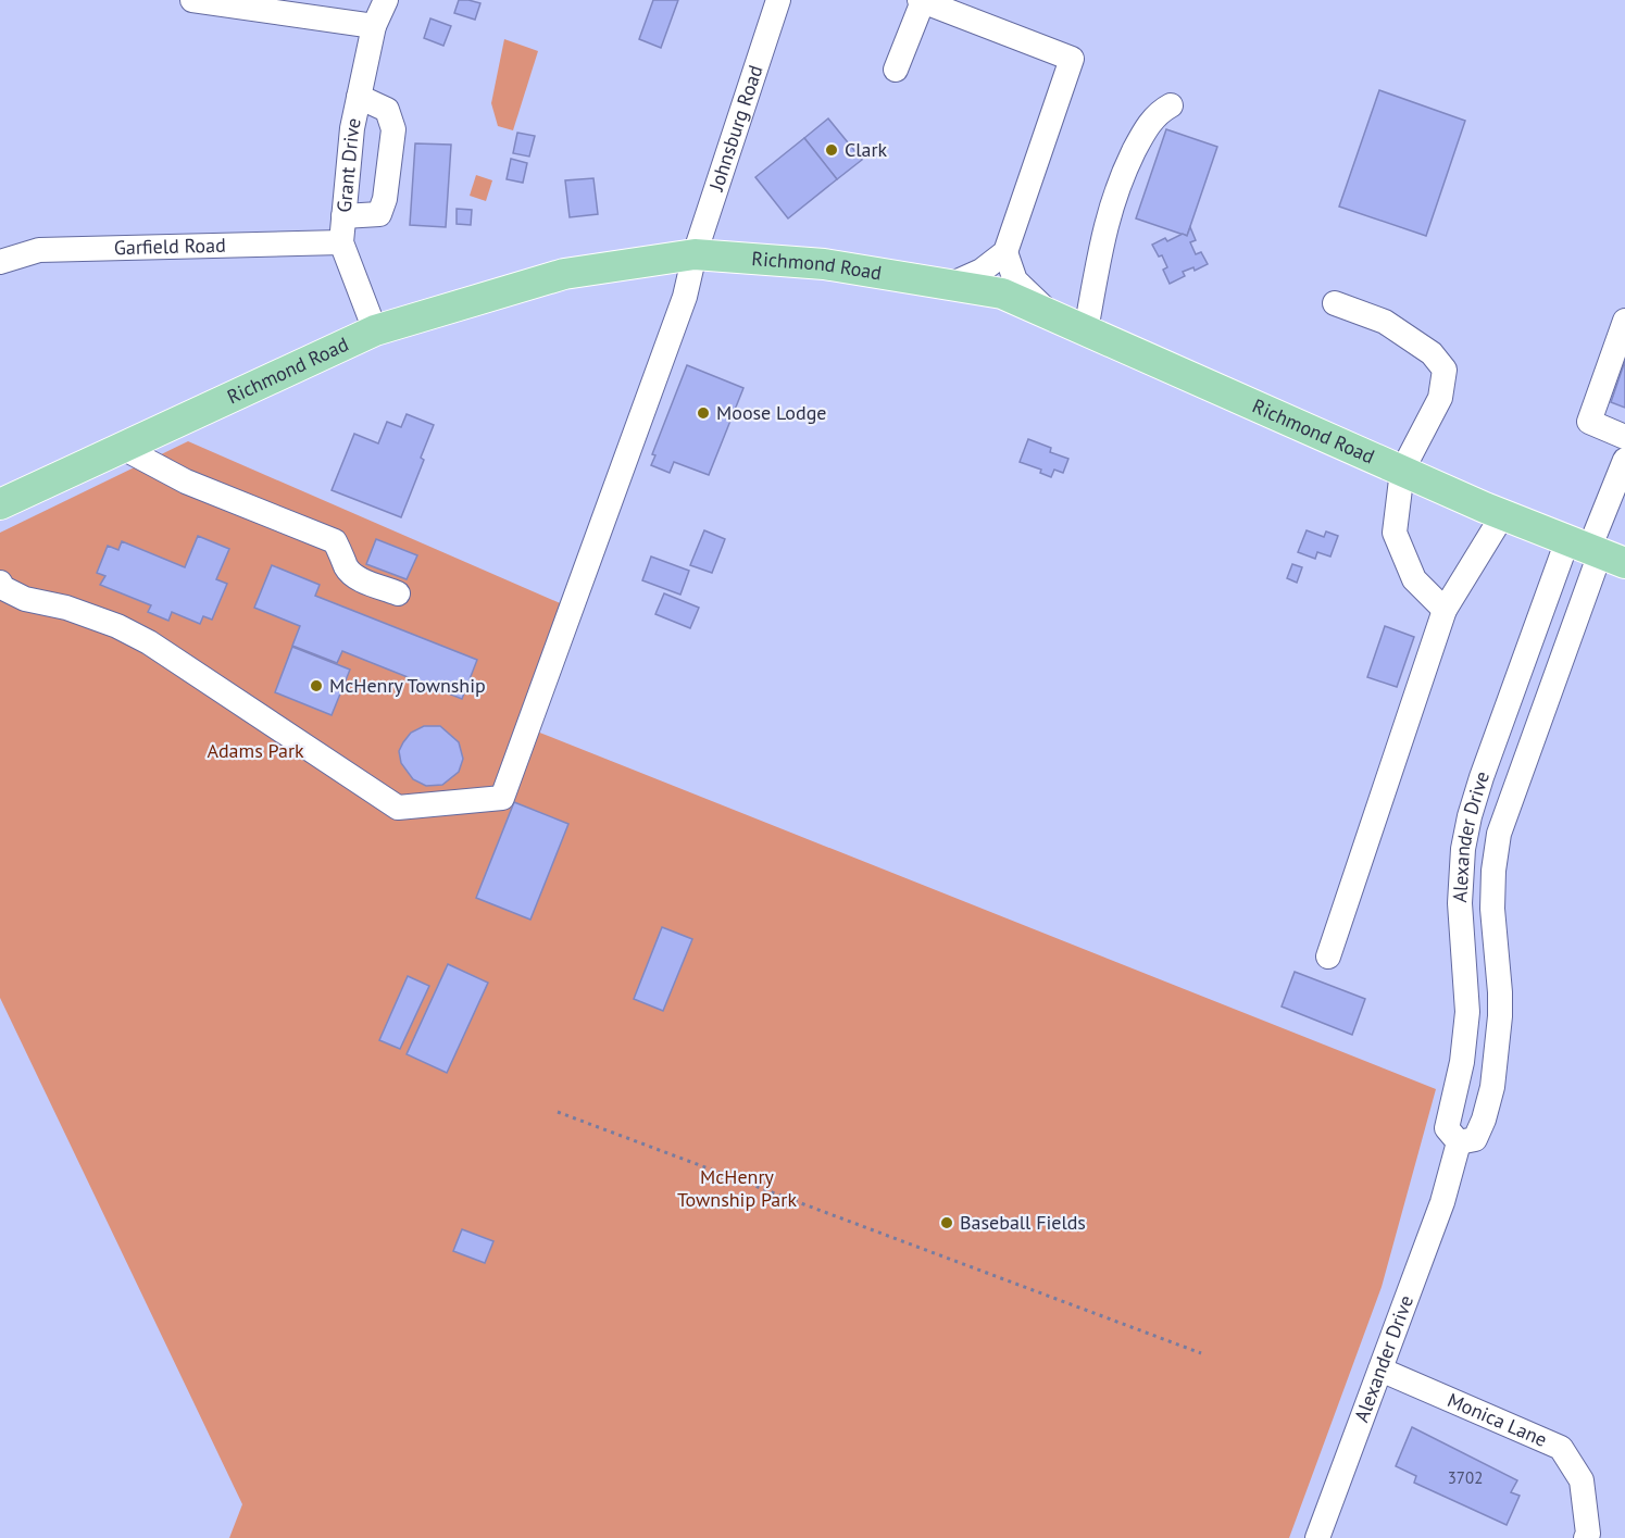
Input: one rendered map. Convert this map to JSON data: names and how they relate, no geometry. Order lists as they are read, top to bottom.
{
  "streets": {
    "main road": ["Richmond Road"],
    "street": [
      "Johnsburg Road",
      "Grant Drive",
      "Garfield Road",
      "Alexander Drive",
      "Monica Lane"
    ]
  },
  "crossings": [
    ["Johnsburg Road", "Richmond Road"],
    ["Grant Drive", "Garfield Road"],
    ["Grant Drive", "Richmond Road"],
    ["Richmond Road", "Alexander Drive"],
    ["Alexander Drive", "Monica Lane"]
  ],
  "parks": ["Adams Park", "McHenry Township Park"],
  "places": [
    "Clark",
    "Moose Lodge",
    "McHenry Township",
    "Baseball Fields"
  ],
  "house_numbers": ["3702"]
}
